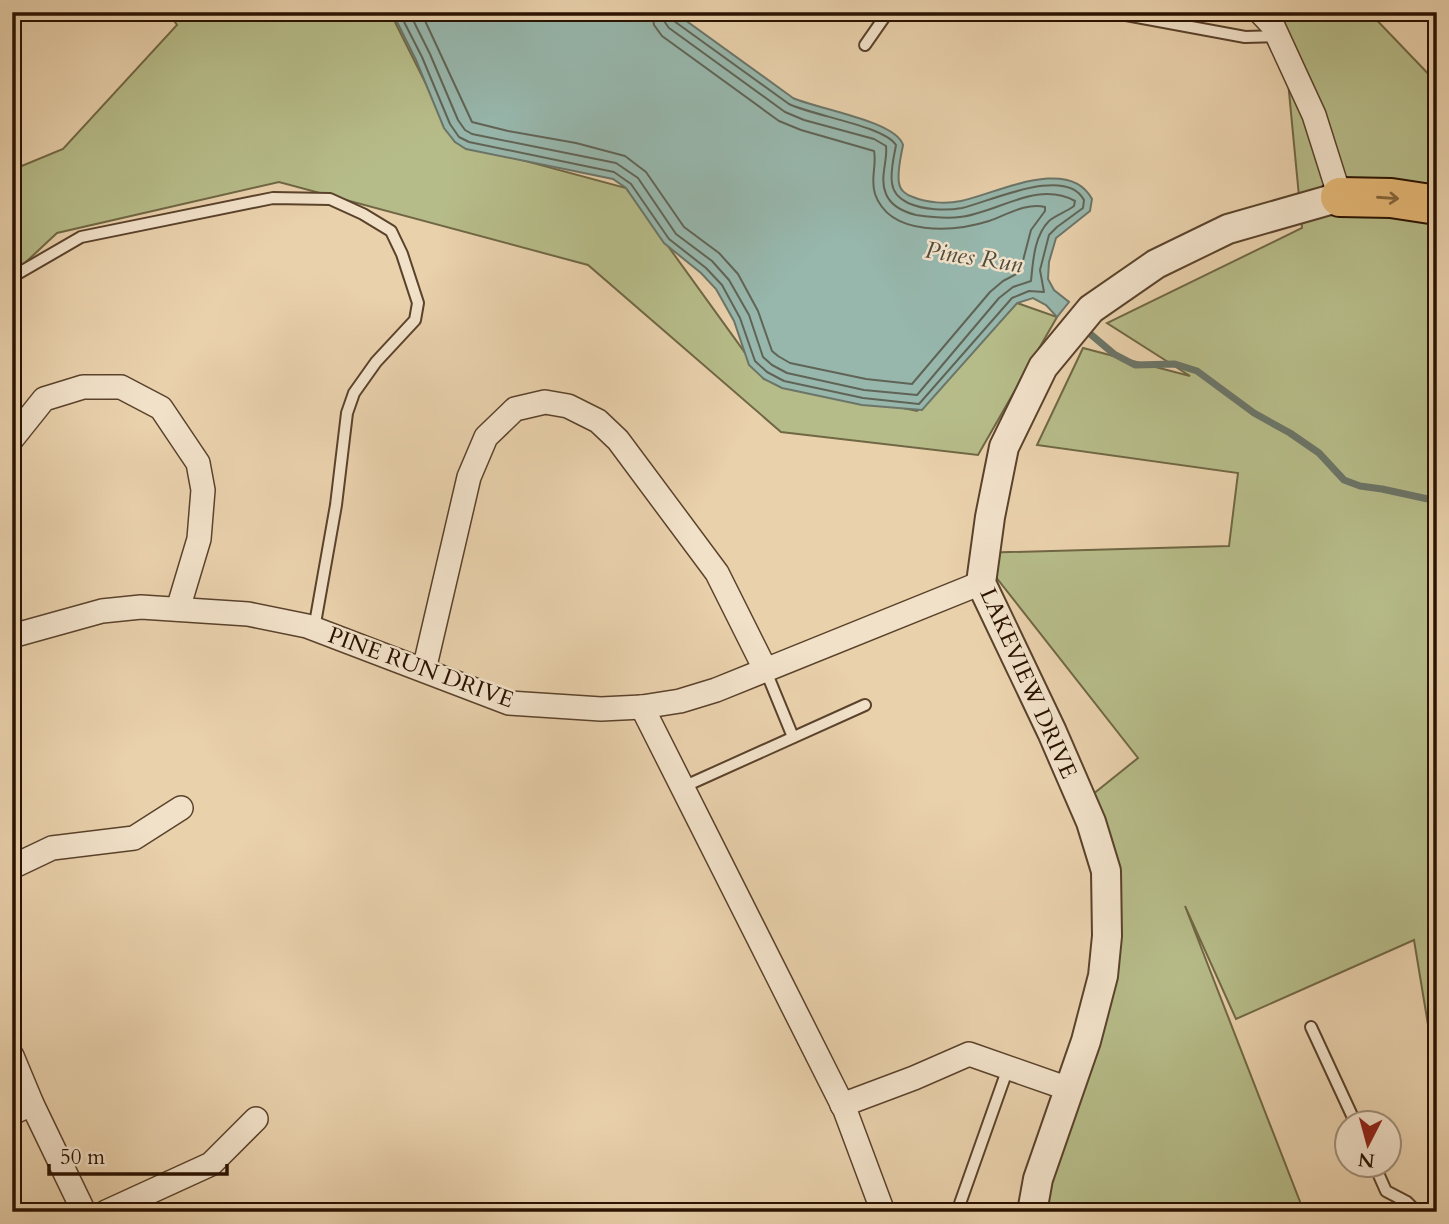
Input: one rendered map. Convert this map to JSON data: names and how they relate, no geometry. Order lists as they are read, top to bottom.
{
  "streets": {
    "street": ["PINE RUN DRIVE", "LAKEVIEW DRIVE"]
  },
  "crossings": [
    ["PINE RUN DRIVE", "LAKEVIEW DRIVE"]
  ],
  "water": ["Pines Run"],
  "scale_bar": "50 m",
  "north": "bottom"
}
